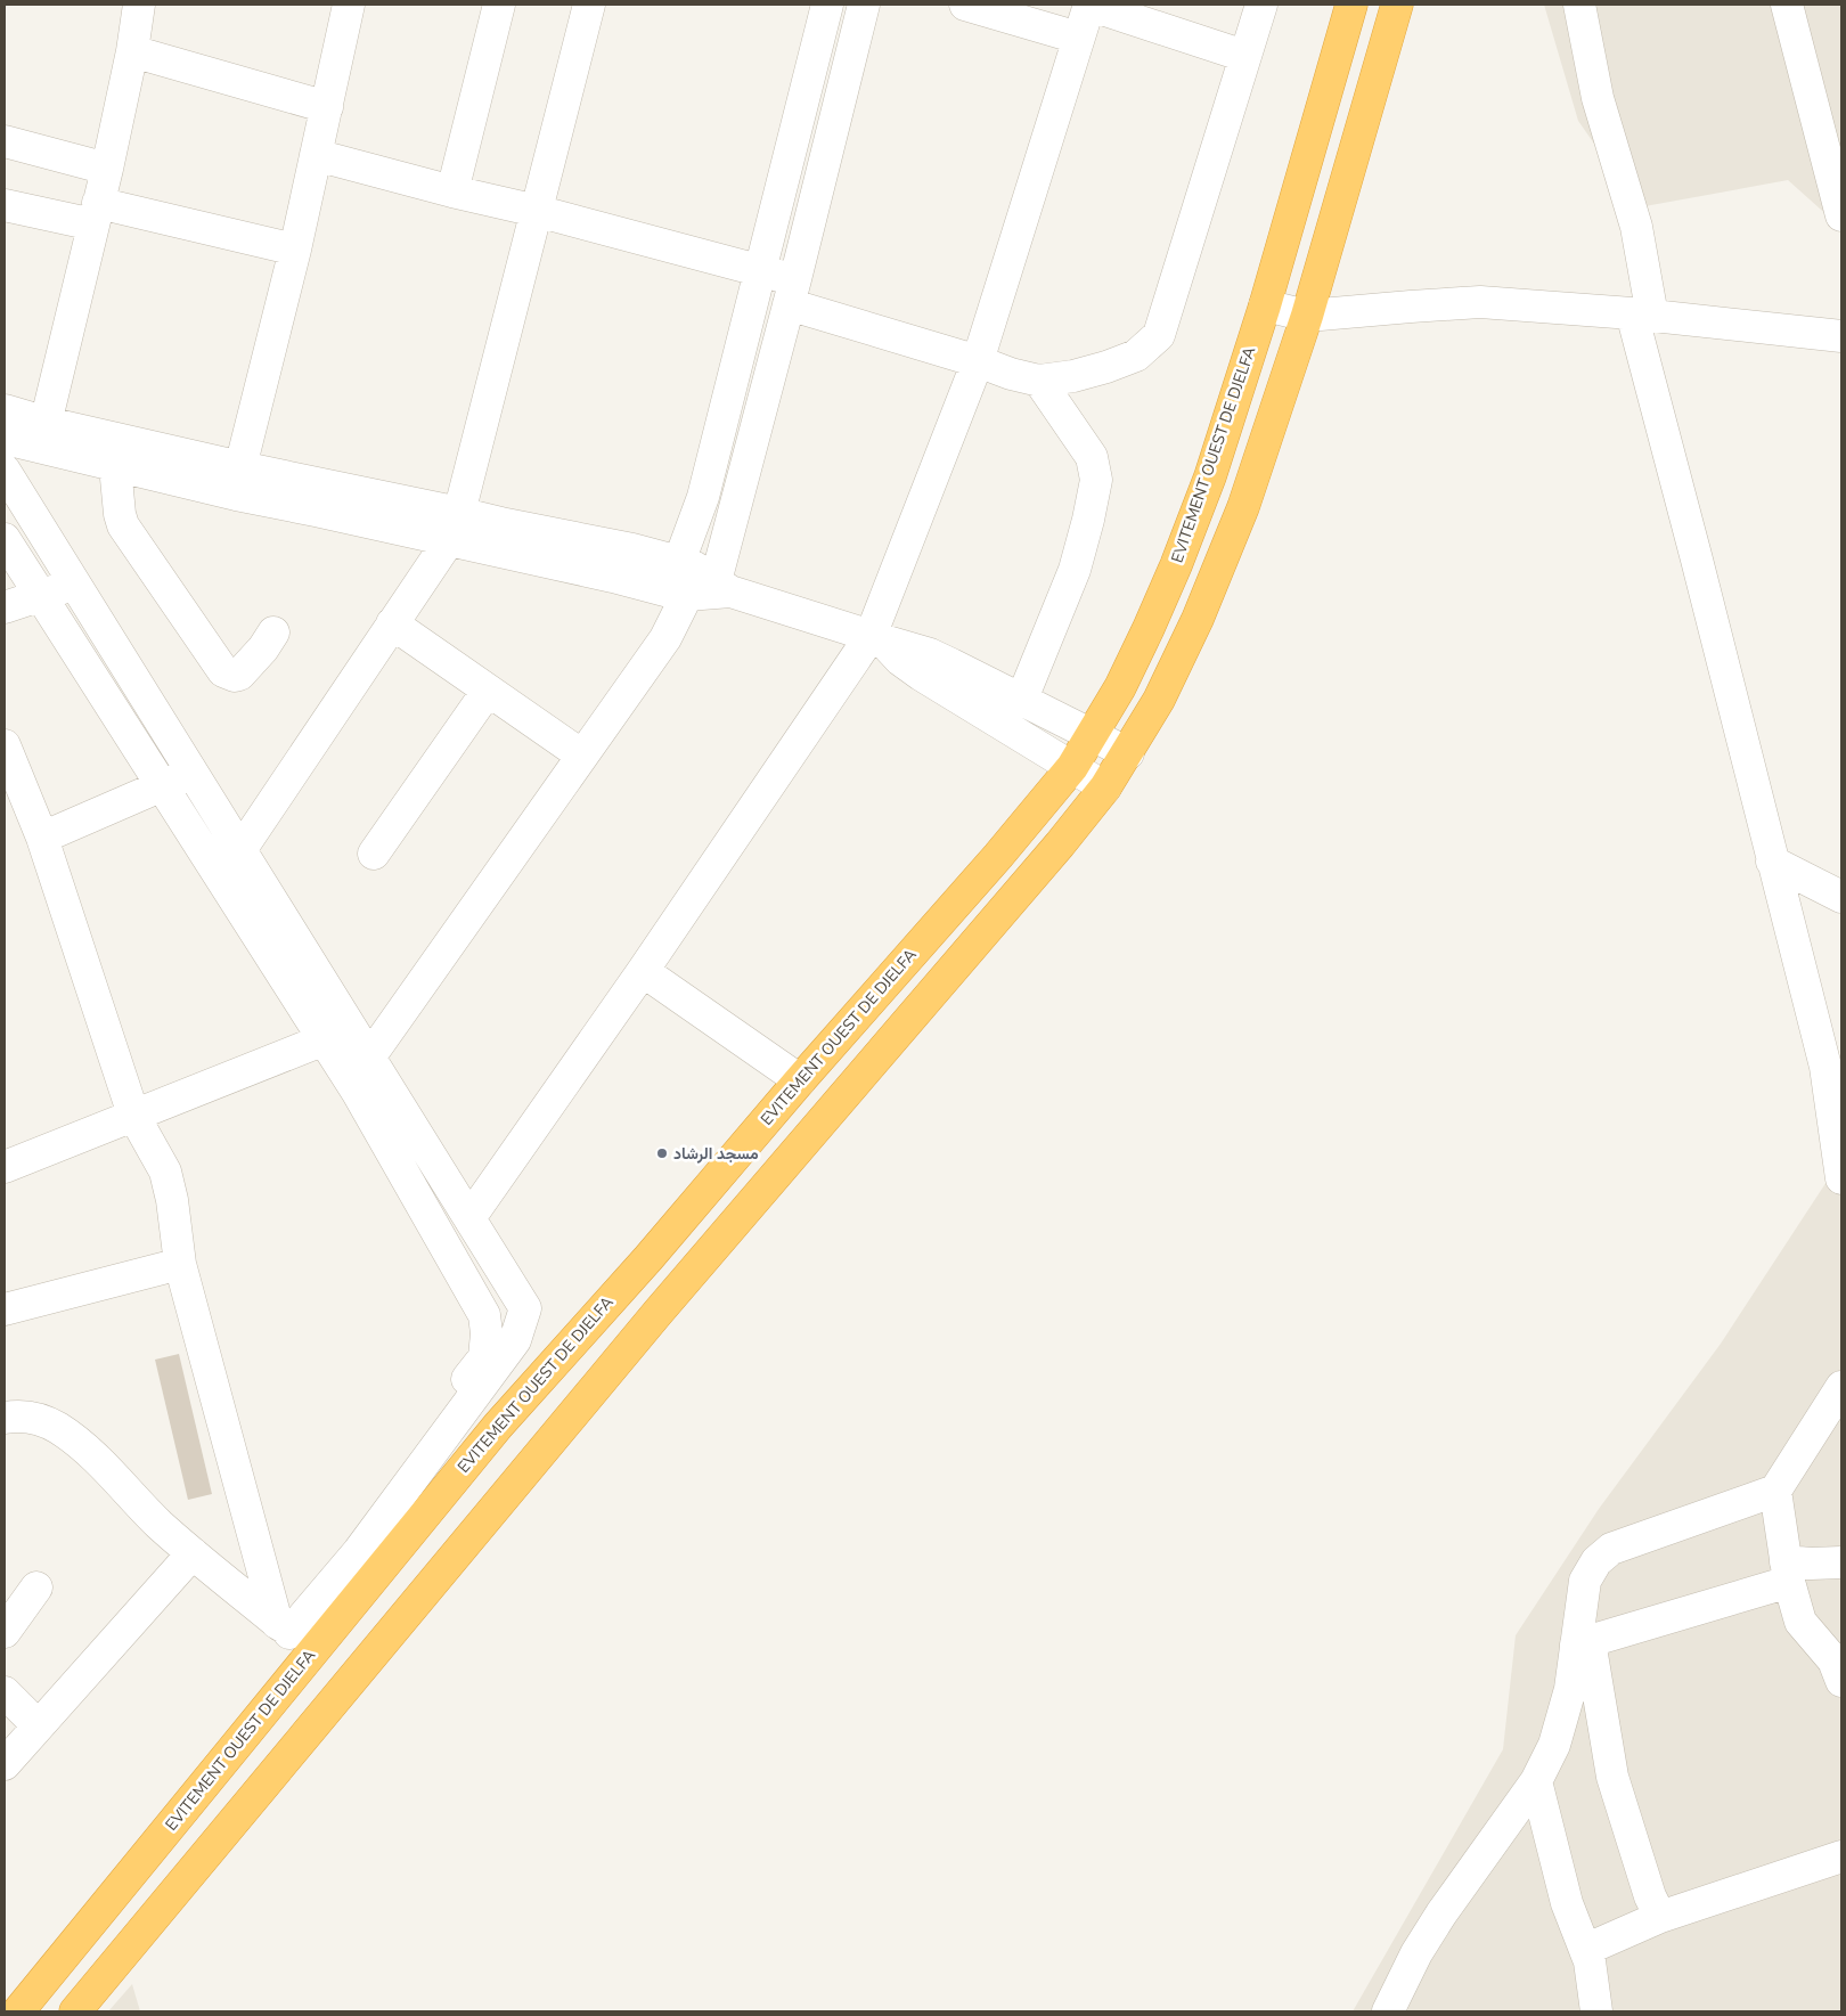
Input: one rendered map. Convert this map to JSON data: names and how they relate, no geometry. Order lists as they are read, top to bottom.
{
  "streets": {
    "highway": ["EVITEMENT OUEST DE DJELFA"]
  },
  "places": ["مسجد الرشاد"]
}
